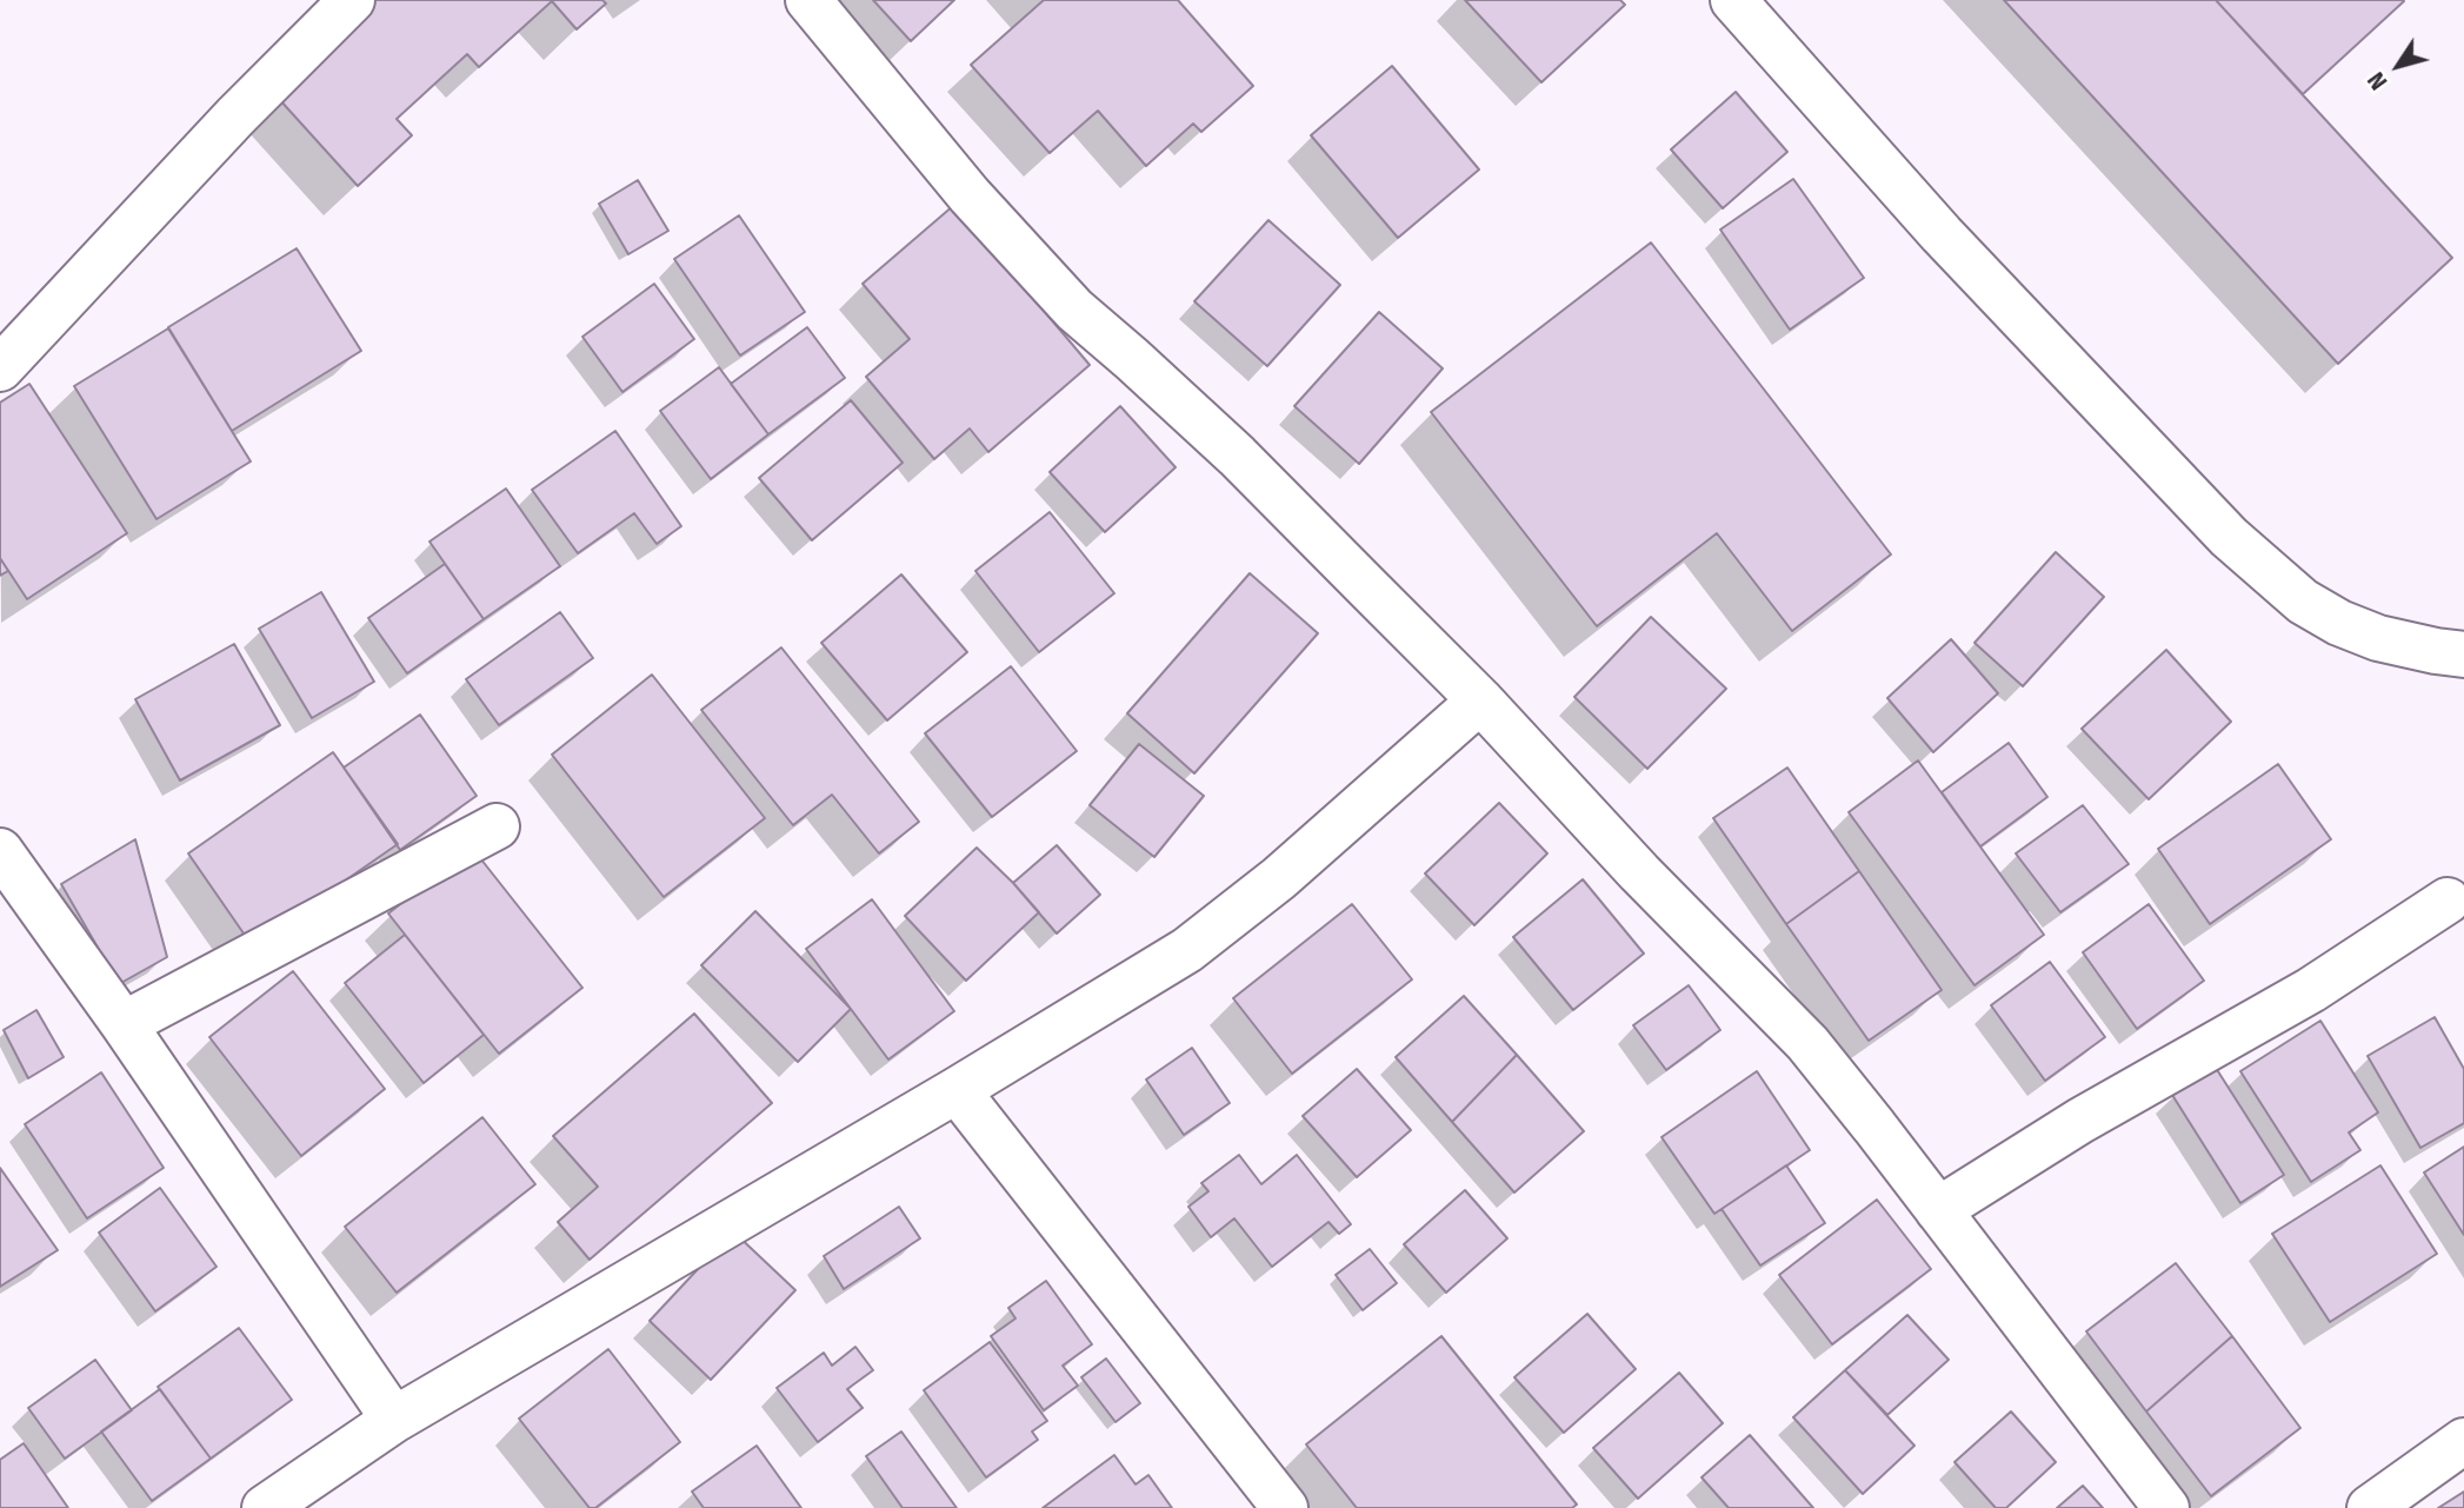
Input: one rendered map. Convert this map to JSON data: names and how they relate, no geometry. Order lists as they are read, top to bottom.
{
  "north": "bottom left"
}
